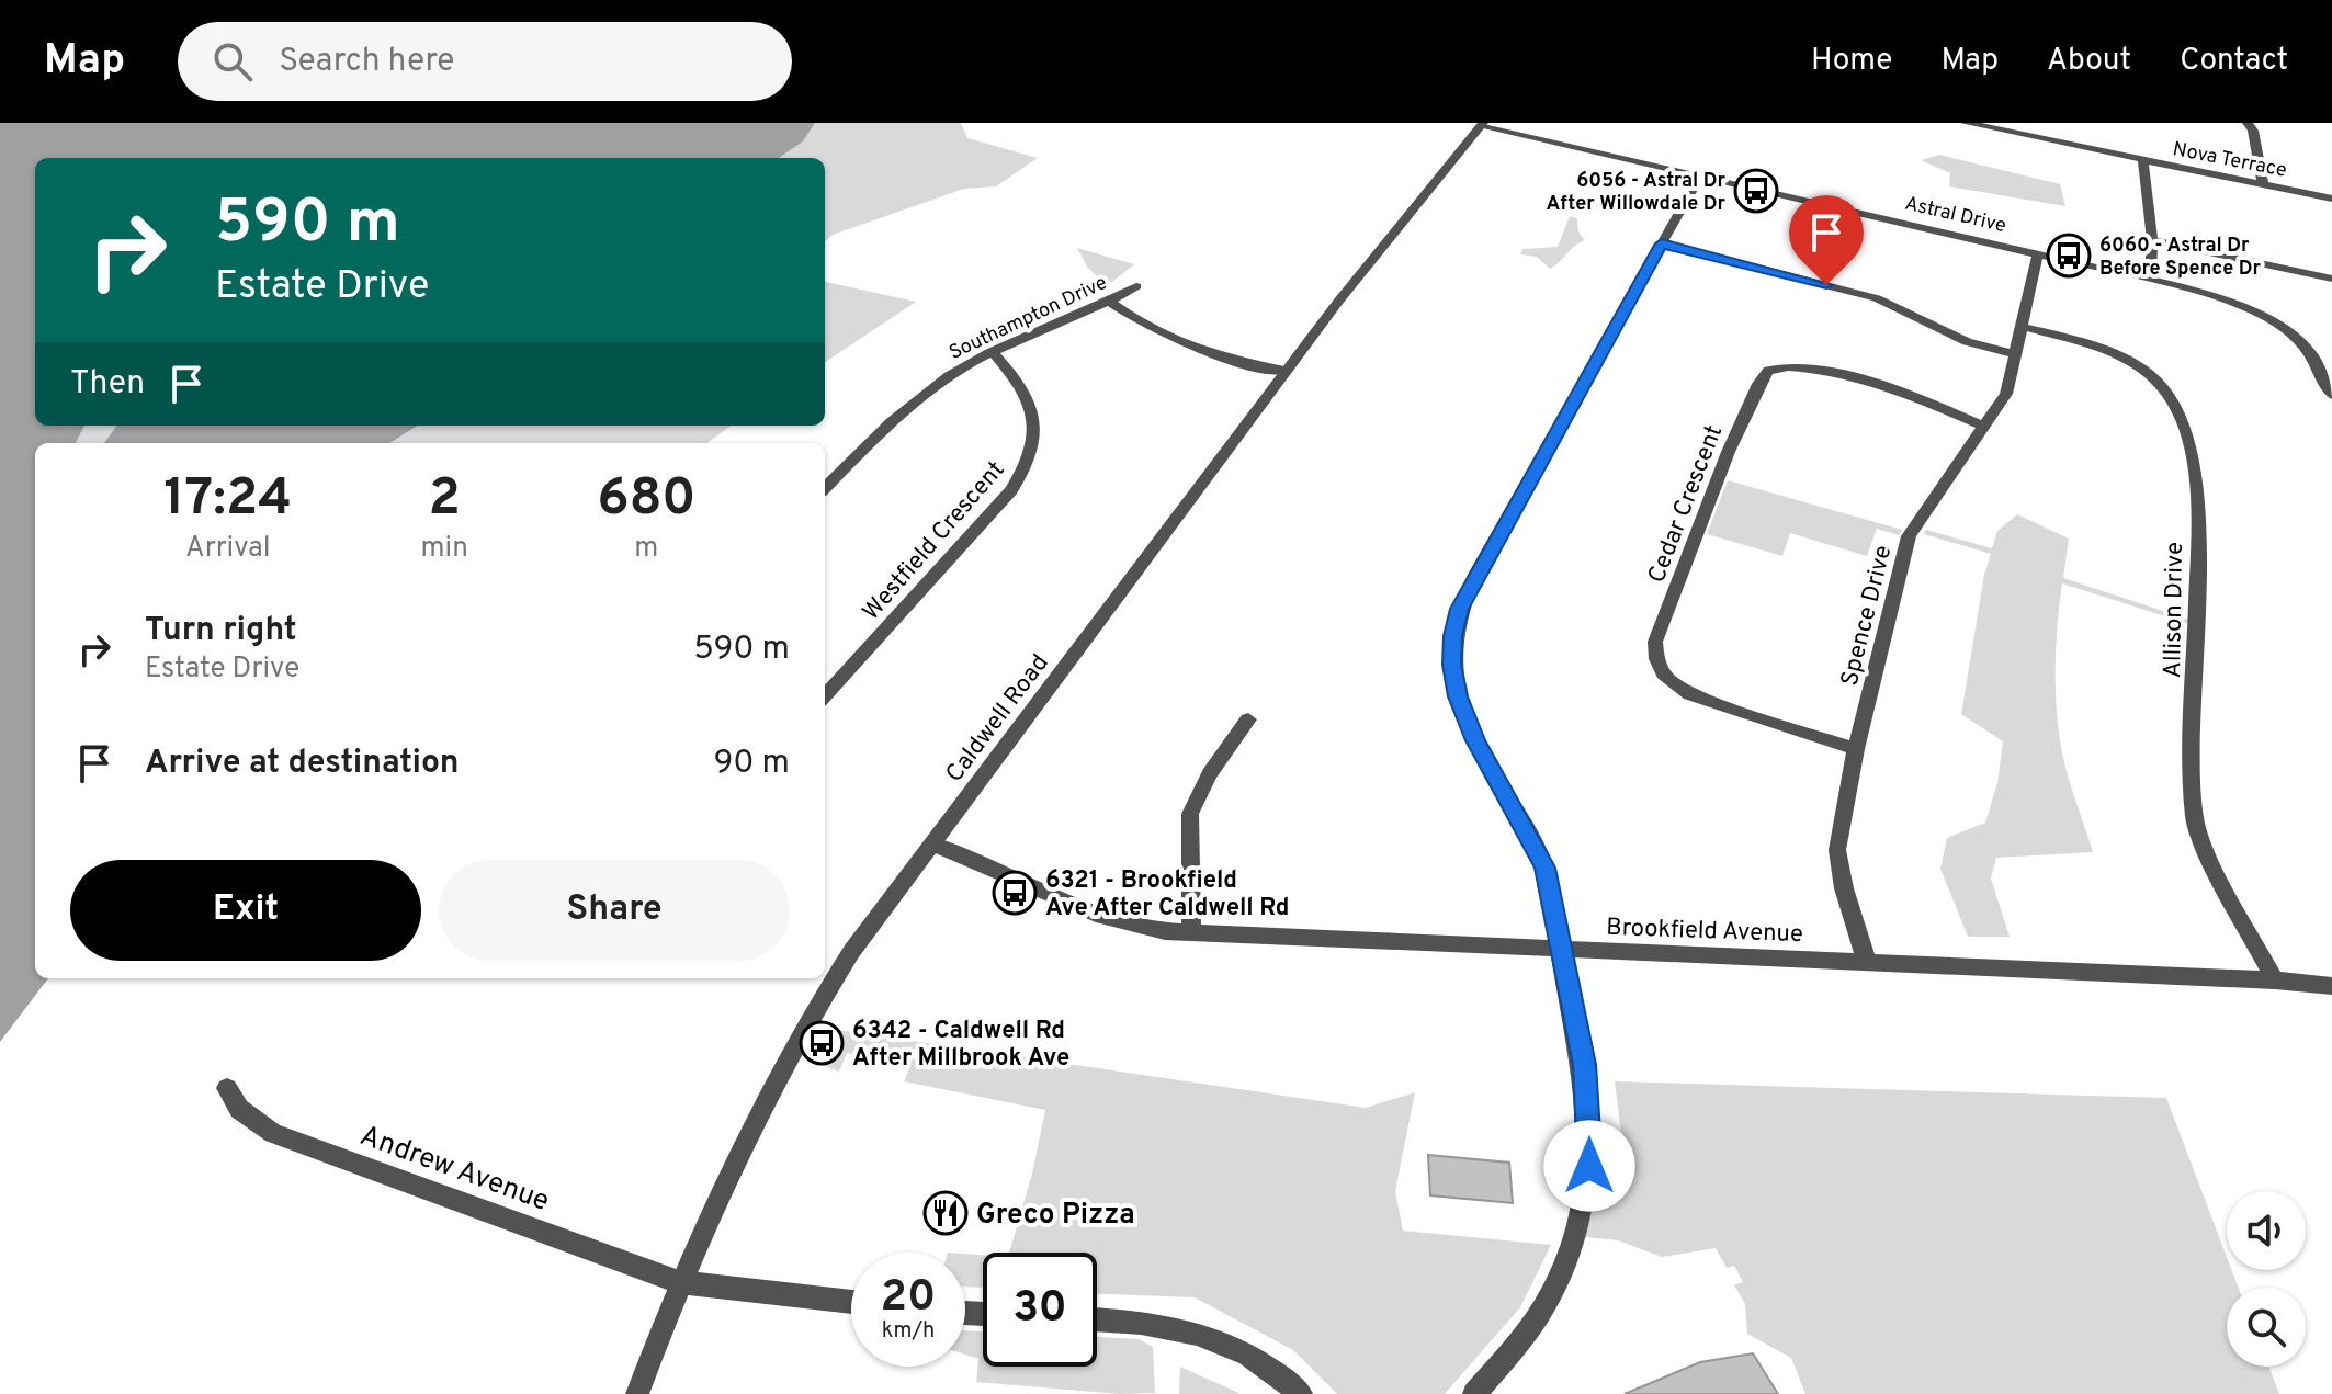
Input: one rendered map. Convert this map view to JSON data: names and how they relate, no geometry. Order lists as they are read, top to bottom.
{
  "streets": {
    "street": [
      "Nova Terrace",
      "Astral Drive",
      "Southampton Drive",
      "Cedar Crescent",
      "Westfield Crescent",
      "Allison Drive",
      "Spence Drive",
      "Caldwell Road",
      "Brookfield Avenue",
      "Andrew Avenue"
    ]
  },
  "crossings": [
    ["Astral Drive", "Spence Drive"],
    ["Astral Drive", "Caldwell Road"],
    ["Southampton Drive", "Westfield Crescent"],
    ["Cedar Crescent", "Spence Drive"],
    ["Allison Drive", "Spence Drive"],
    ["Allison Drive", "Brookfield Avenue"],
    ["Spence Drive", "Brookfield Avenue"],
    ["Caldwell Road", "Brookfield Avenue"],
    ["Caldwell Road", "Andrew Avenue"]
  ],
  "places": {
    "bus stop": [
      "6056 - Astral Dr After Willowdale Dr",
      "6060 - Astral Dr Before Spence Dr",
      "6321 - Brookfield Ave After Caldwell Rd",
      "6342 - Caldwell Rd After Millbrook Ave"
    ],
    "restaurant": ["Greco Pizza"]
  },
  "page": {
    "header": "Map",
    "search": "Search here",
    "nav": [
      "Home",
      "Map",
      "About",
      "Contact"
    ],
    "turn": ["590 m", "Estate Drive"],
    "then": "Then",
    "eta": [
      "17:24",
      "Arrival",
      "2",
      "min",
      "680",
      "m"
    ],
    "list": [
      {
        "name": "Turn right",
        "note": "Estate Drive",
        "value": "590 m"
      },
      {
        "name": "Arrive at destination",
        "value": "90 m"
      }
    ],
    "buttons": ["Exit", "Share"],
    "speed": "20 km/h",
    "limit": "30"
  }
}
